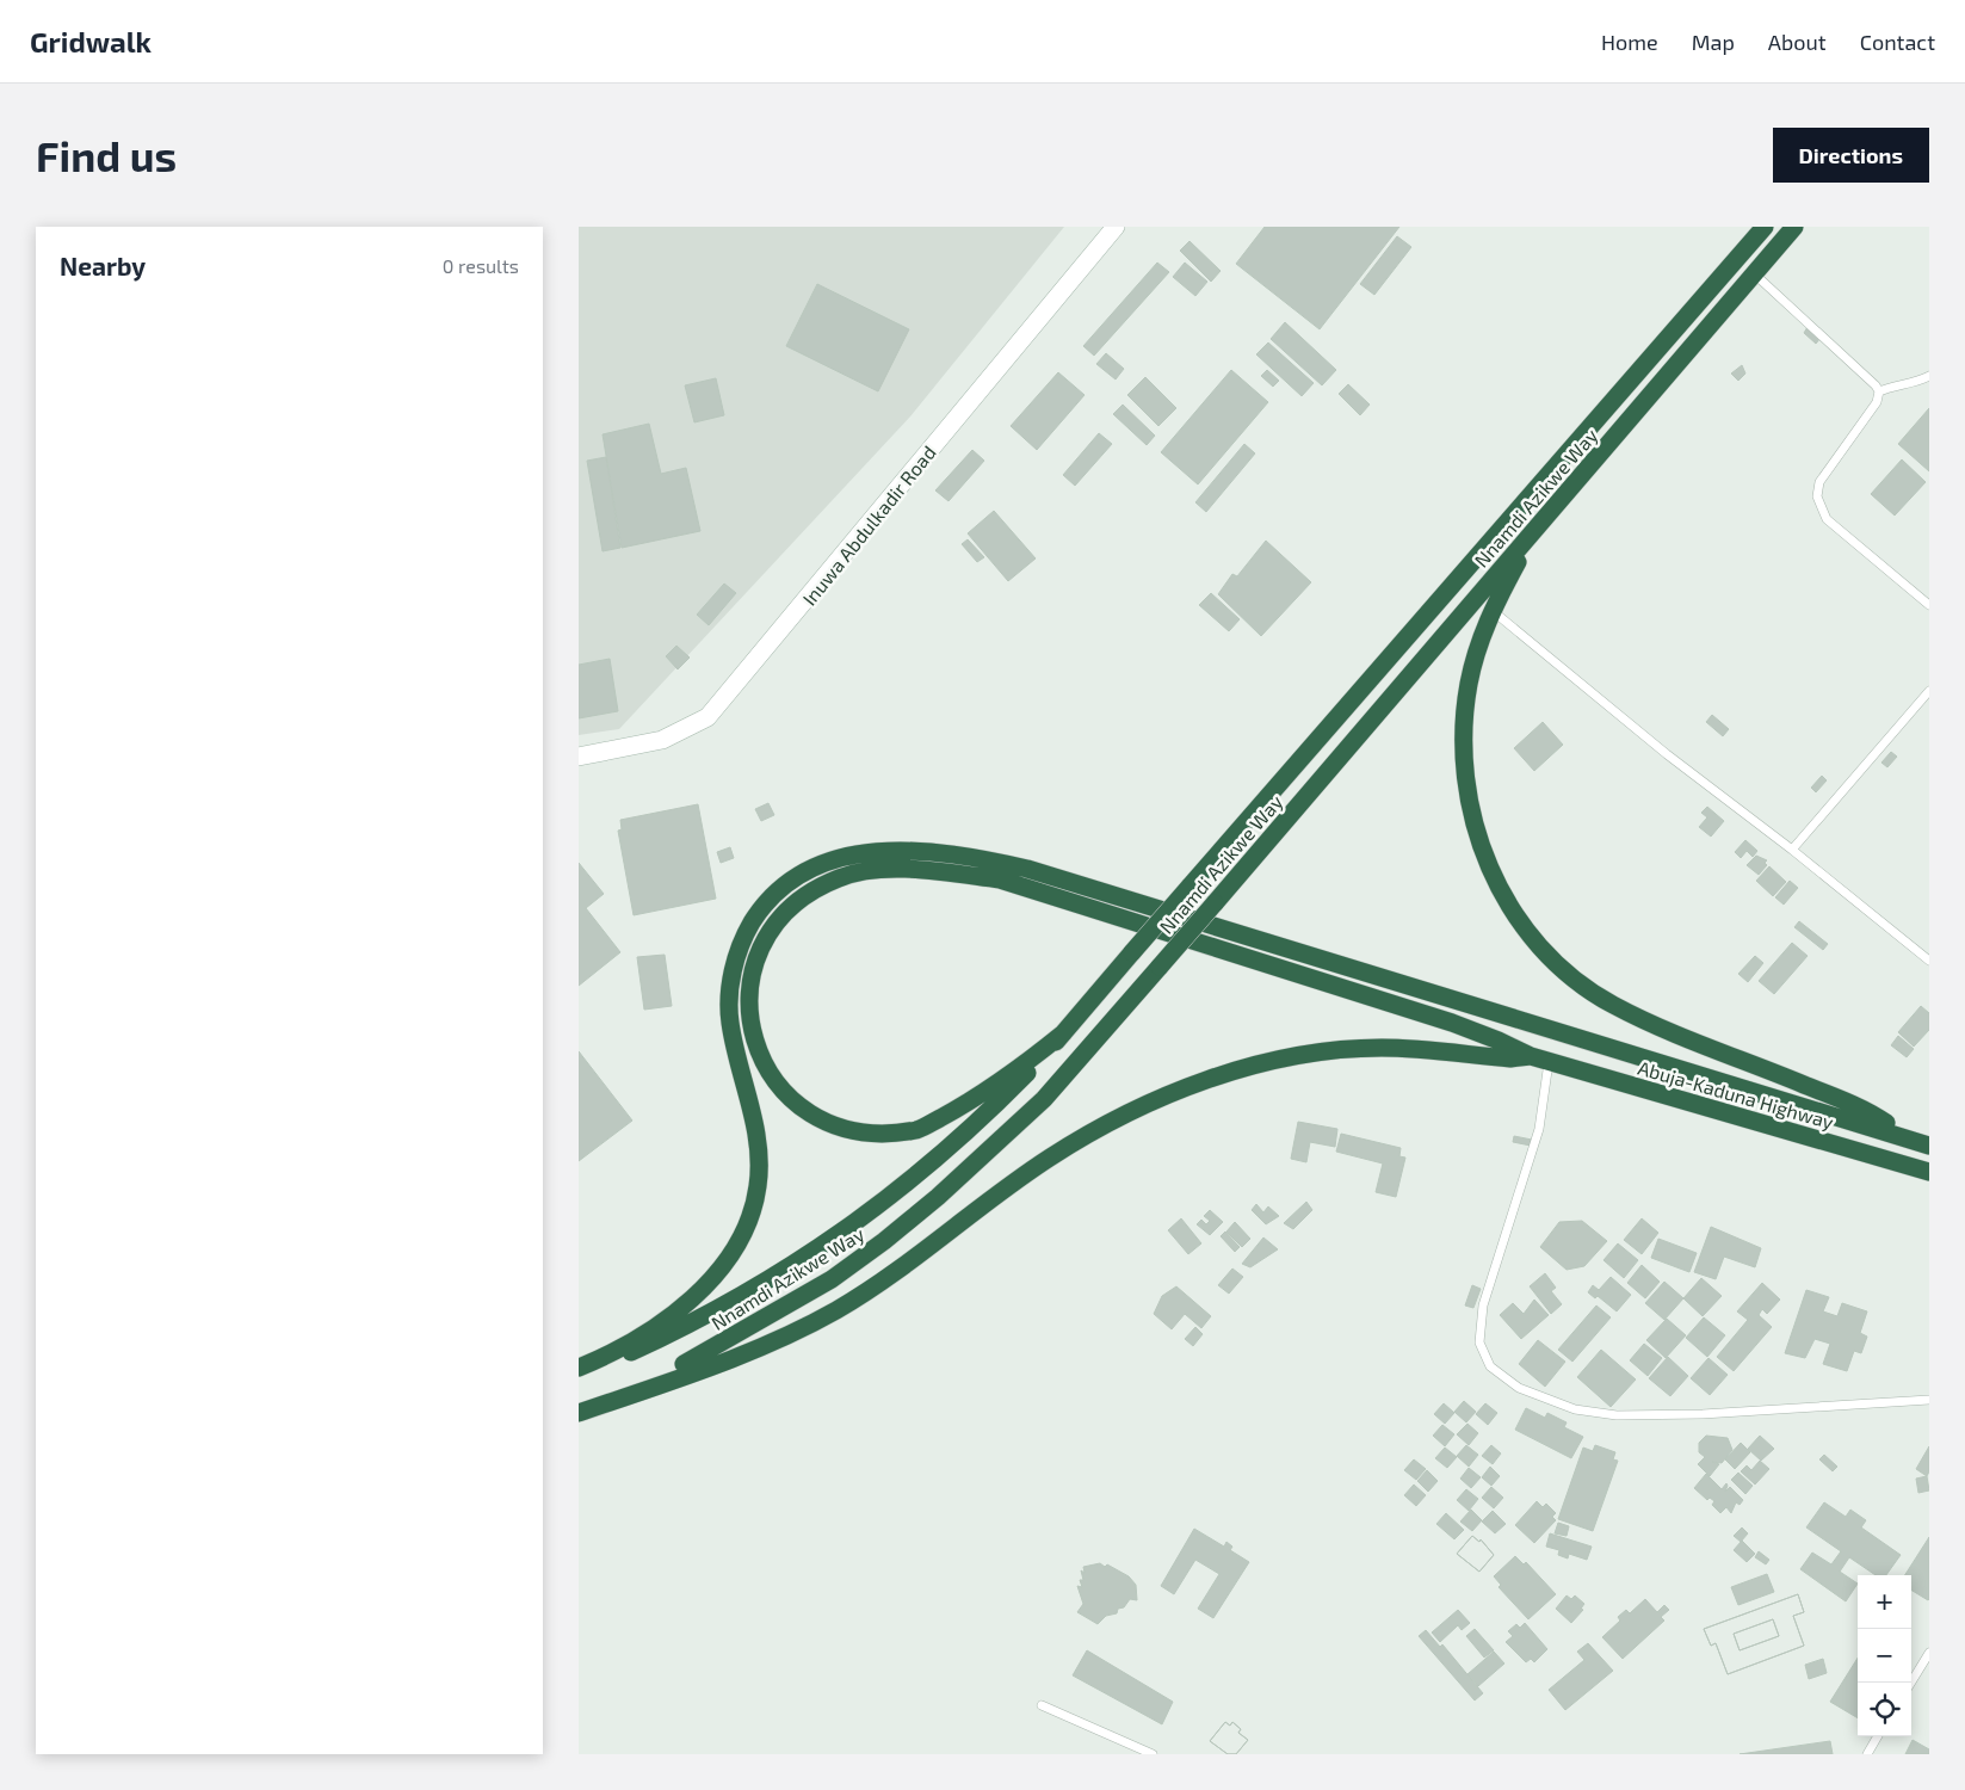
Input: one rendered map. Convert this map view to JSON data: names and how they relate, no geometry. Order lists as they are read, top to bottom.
{
  "streets": {
    "highway": ["Nnamdi Azikwe Way", "Abuja-Kaduna Highway"],
    "street": ["Inuwa Abdulkadir Road"]
  },
  "page": {
    "header": "Gridwalk",
    "nav": [
      "Home",
      "Map",
      "About",
      "Contact"
    ],
    "buttons": "Directions",
    "title": "Find us",
    "heading": ["Nearby", "0 results"],
    "map_buttons": ["+", "−"]
  }
}
